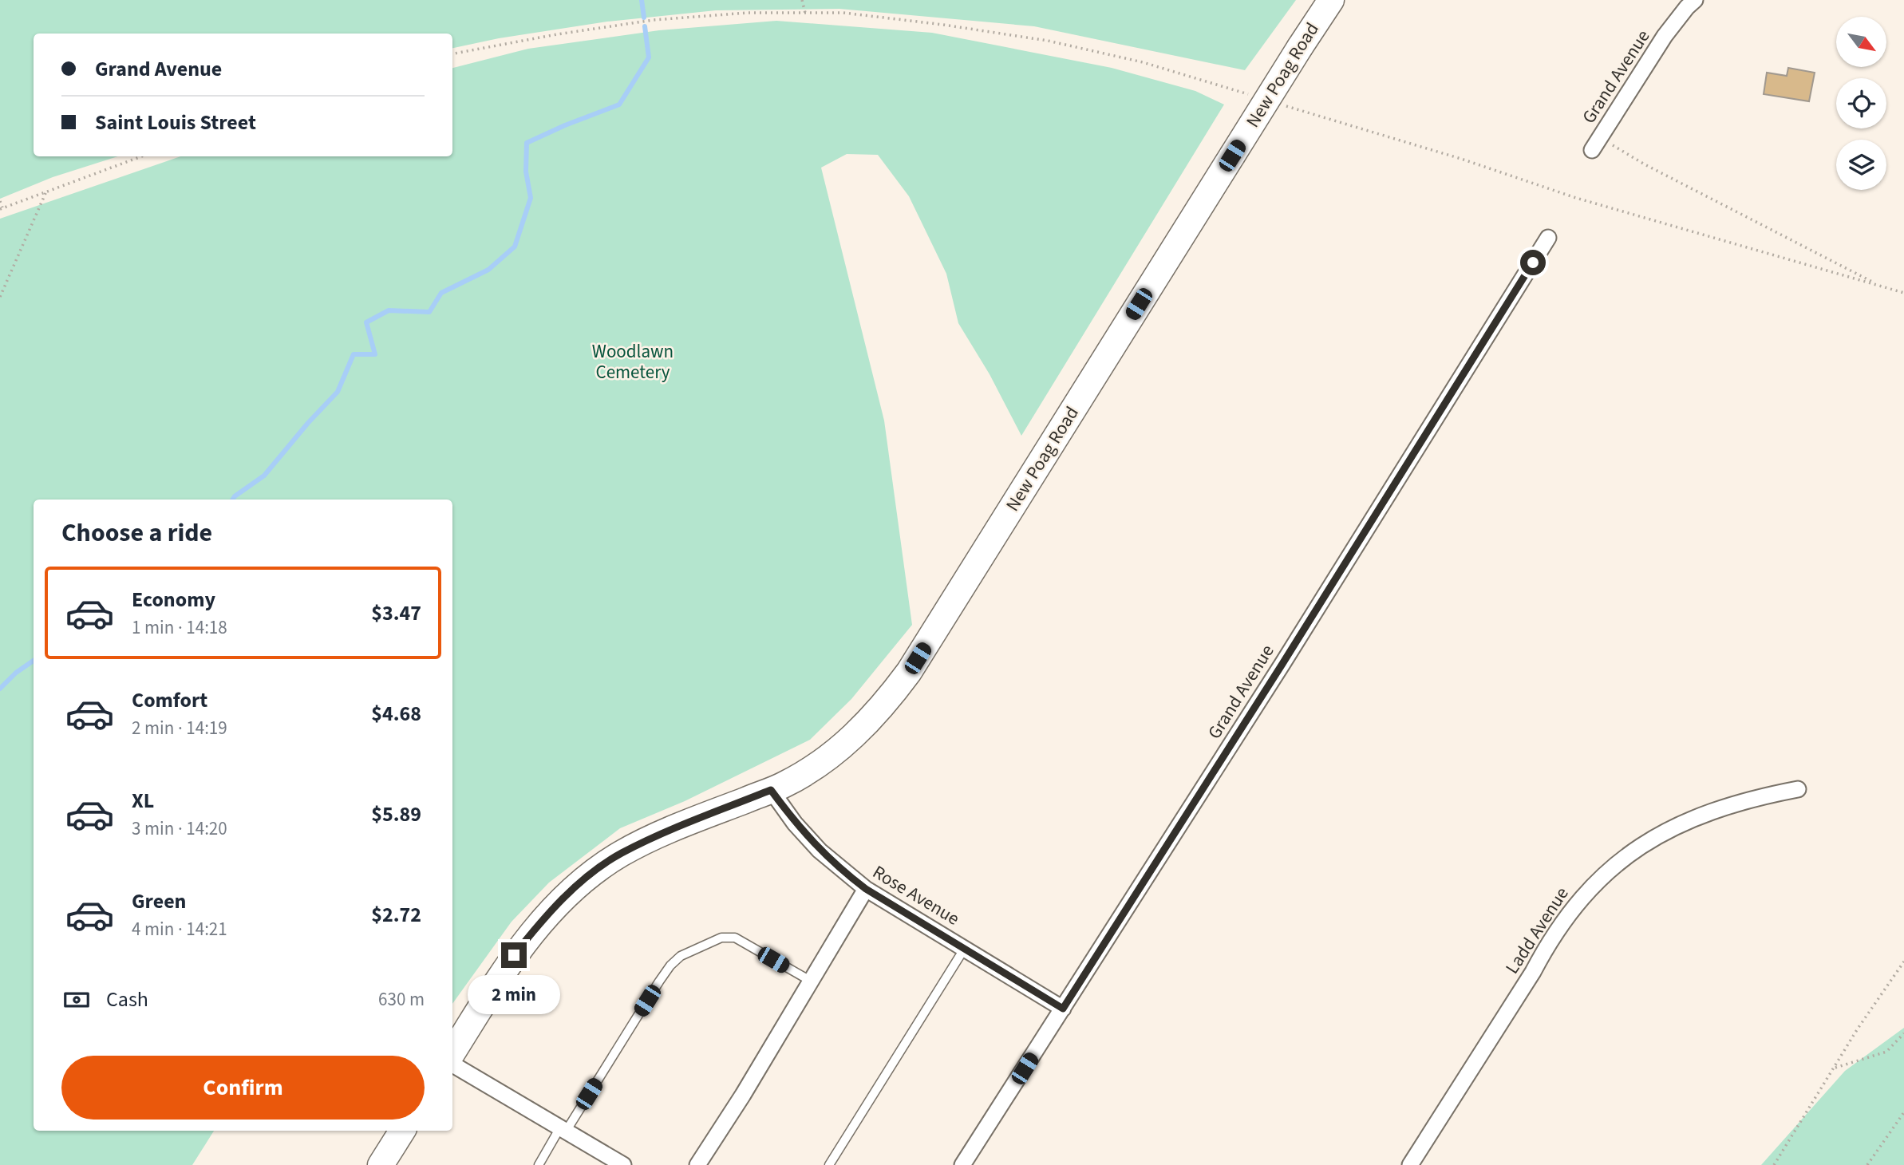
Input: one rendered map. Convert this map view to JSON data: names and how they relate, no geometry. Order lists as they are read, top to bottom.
{
  "streets": {
    "main road": ["New Poag Road"],
    "street": ["Grand Avenue", "Rose Avenue", "Ladd Avenue"]
  },
  "crossings": [
    ["New Poag Road", "Rose Avenue"],
    ["Grand Avenue", "Rose Avenue"]
  ],
  "parks": ["Woodlawn Cemetery"],
  "north": "bottom right",
  "page": {
    "banner": ["Grand Avenue", "Saint Louis Street"],
    "heading": "Choose a ride",
    "list": [
      {
        "name": "Economy",
        "note": "1 min · 14:18",
        "value": "$3.47"
      },
      {
        "name": "Comfort",
        "note": "2 min · 14:19",
        "value": "$4.68"
      },
      {
        "name": "XL",
        "note": "3 min · 14:20",
        "value": "$5.89"
      },
      {
        "name": "Green",
        "note": "4 min · 14:21",
        "value": "$2.72"
      }
    ],
    "pay": ["Cash", "630 m"],
    "bubble": "2 min",
    "buttons": "Confirm"
  }
}
